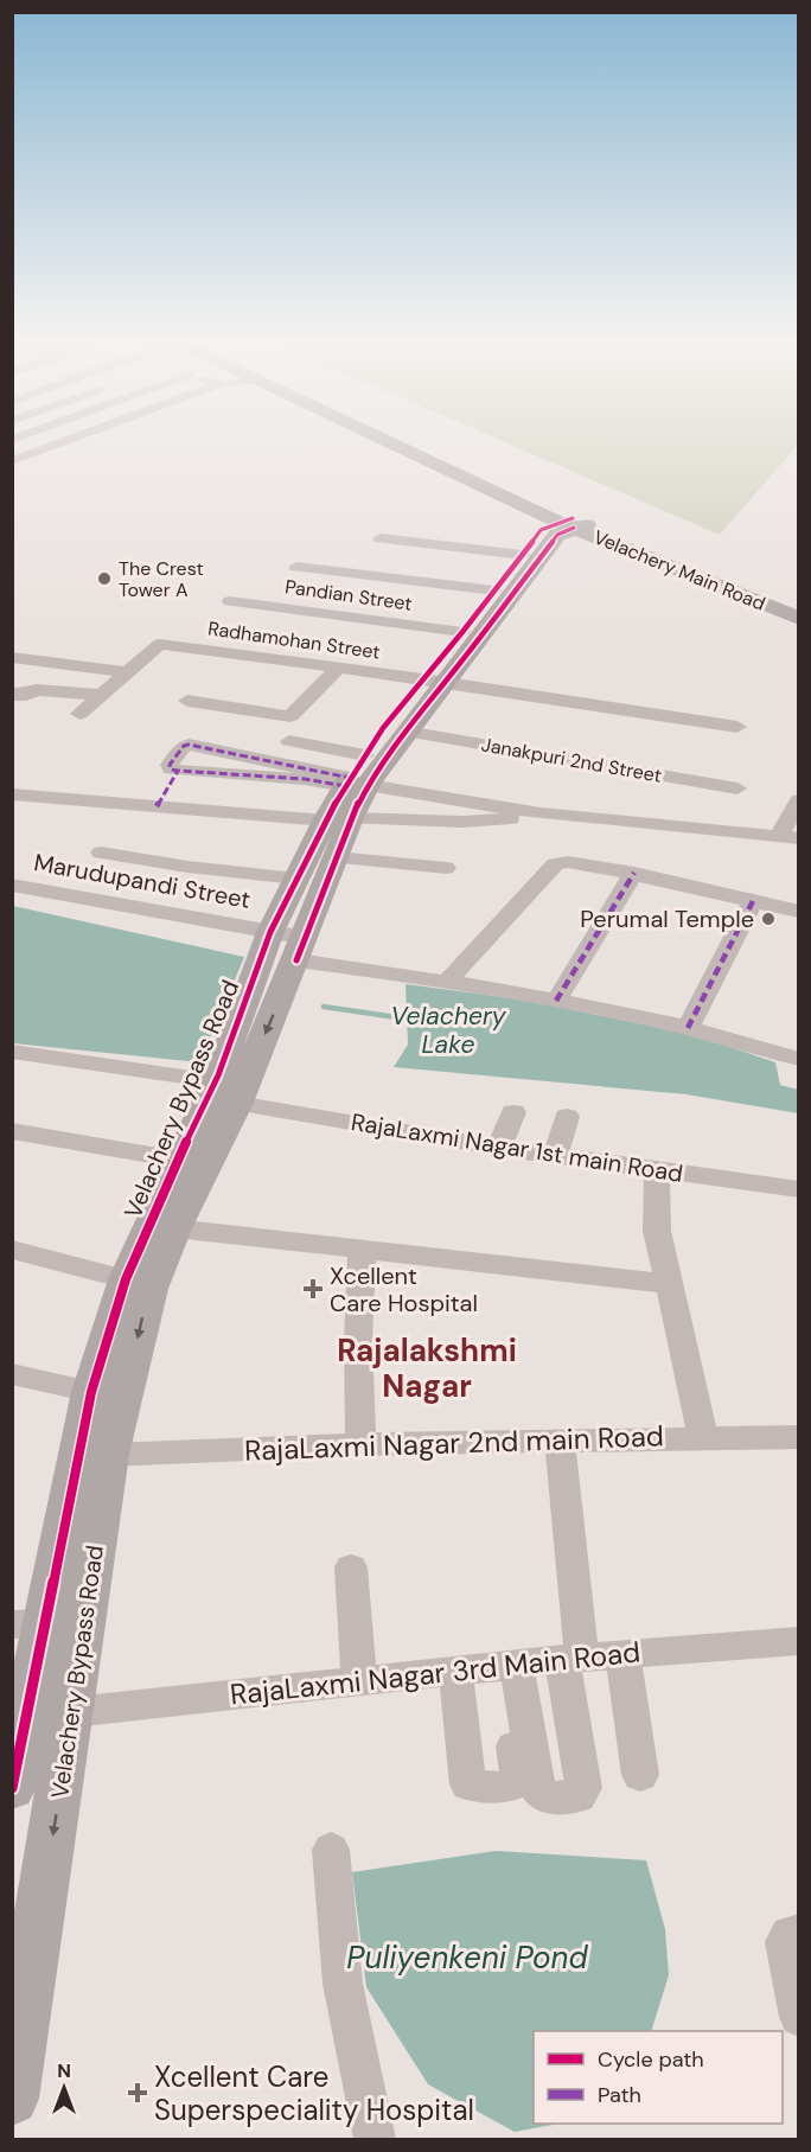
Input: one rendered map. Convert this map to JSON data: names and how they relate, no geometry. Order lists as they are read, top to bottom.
{
  "streets": {
    "main road": ["Velachery Main Road", "Velachery Bypass Road"],
    "street": [
      "Pandian Street",
      "Radhamohan Street",
      "Janakpuri 2nd Street",
      "Marudupandi Street",
      "RajaLaxmi Nagar 1st main Road",
      "RajaLaxmi Nagar 2nd main Road",
      "RajaLaxmi Nagar 3rd Main Road"
    ]
  },
  "crossings": [
    ["Velachery Main Road", "Velachery Bypass Road"],
    ["Pandian Street", "Velachery Bypass Road"],
    ["Radhamohan Street", "Velachery Bypass Road"],
    ["Janakpuri 2nd Street", "Velachery Bypass Road"],
    ["Marudupandi Street", "Velachery Bypass Road"],
    ["Velachery Bypass Road", "RajaLaxmi Nagar 1st main Road"],
    ["Velachery Bypass Road", "RajaLaxmi Nagar 2nd main Road"],
    ["Velachery Bypass Road", "RajaLaxmi Nagar 3rd Main Road"]
  ],
  "districts": ["Rajalakshmi Nagar"],
  "water": ["Velachery Lake", "Puliyenkeni Pond"],
  "places": {
    "other": ["The Crest Tower A", "Perumal Temple"],
    "health": ["Xcellent Care Hospital", "Xcellent Care Superspeciality Hospital"]
  },
  "legend": ["Cycle path", "Path"],
  "north": "top"
}
